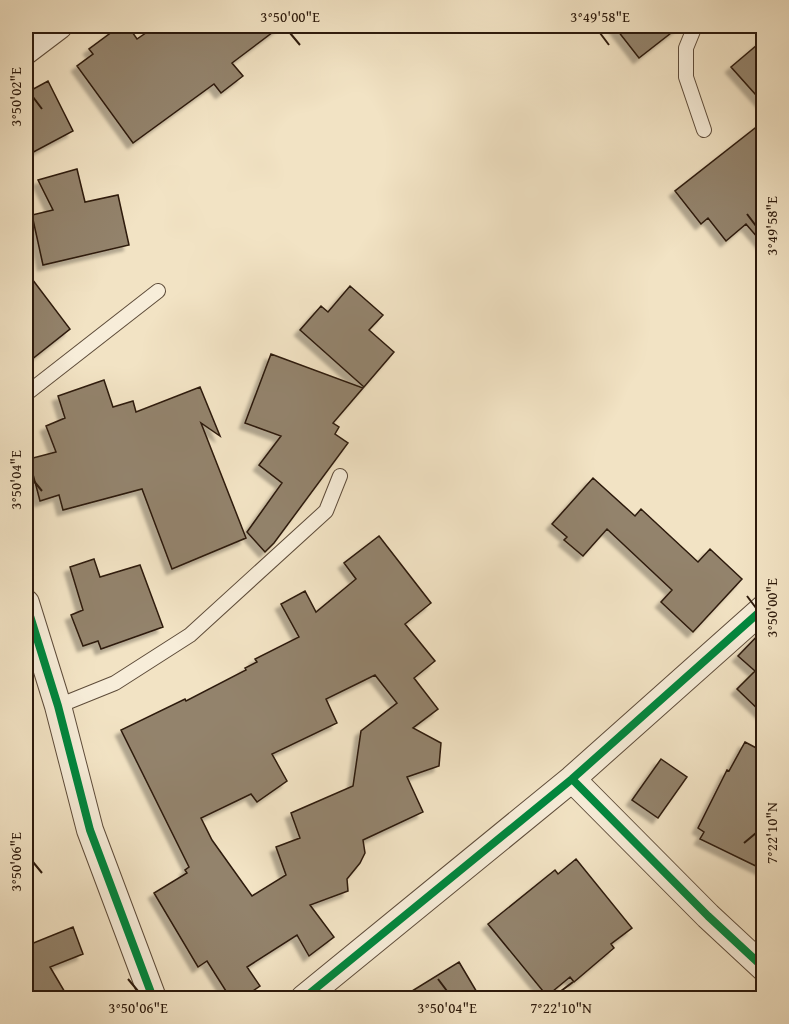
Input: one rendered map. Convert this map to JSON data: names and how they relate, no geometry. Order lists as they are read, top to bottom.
{
  "coordinates": [
    "3°50'00\"E",
    "3°49'58\"E",
    "3°50'02\"E",
    "3°50'04\"E",
    "7°22'10\"N",
    "3°50'06\"E"
  ]
}
